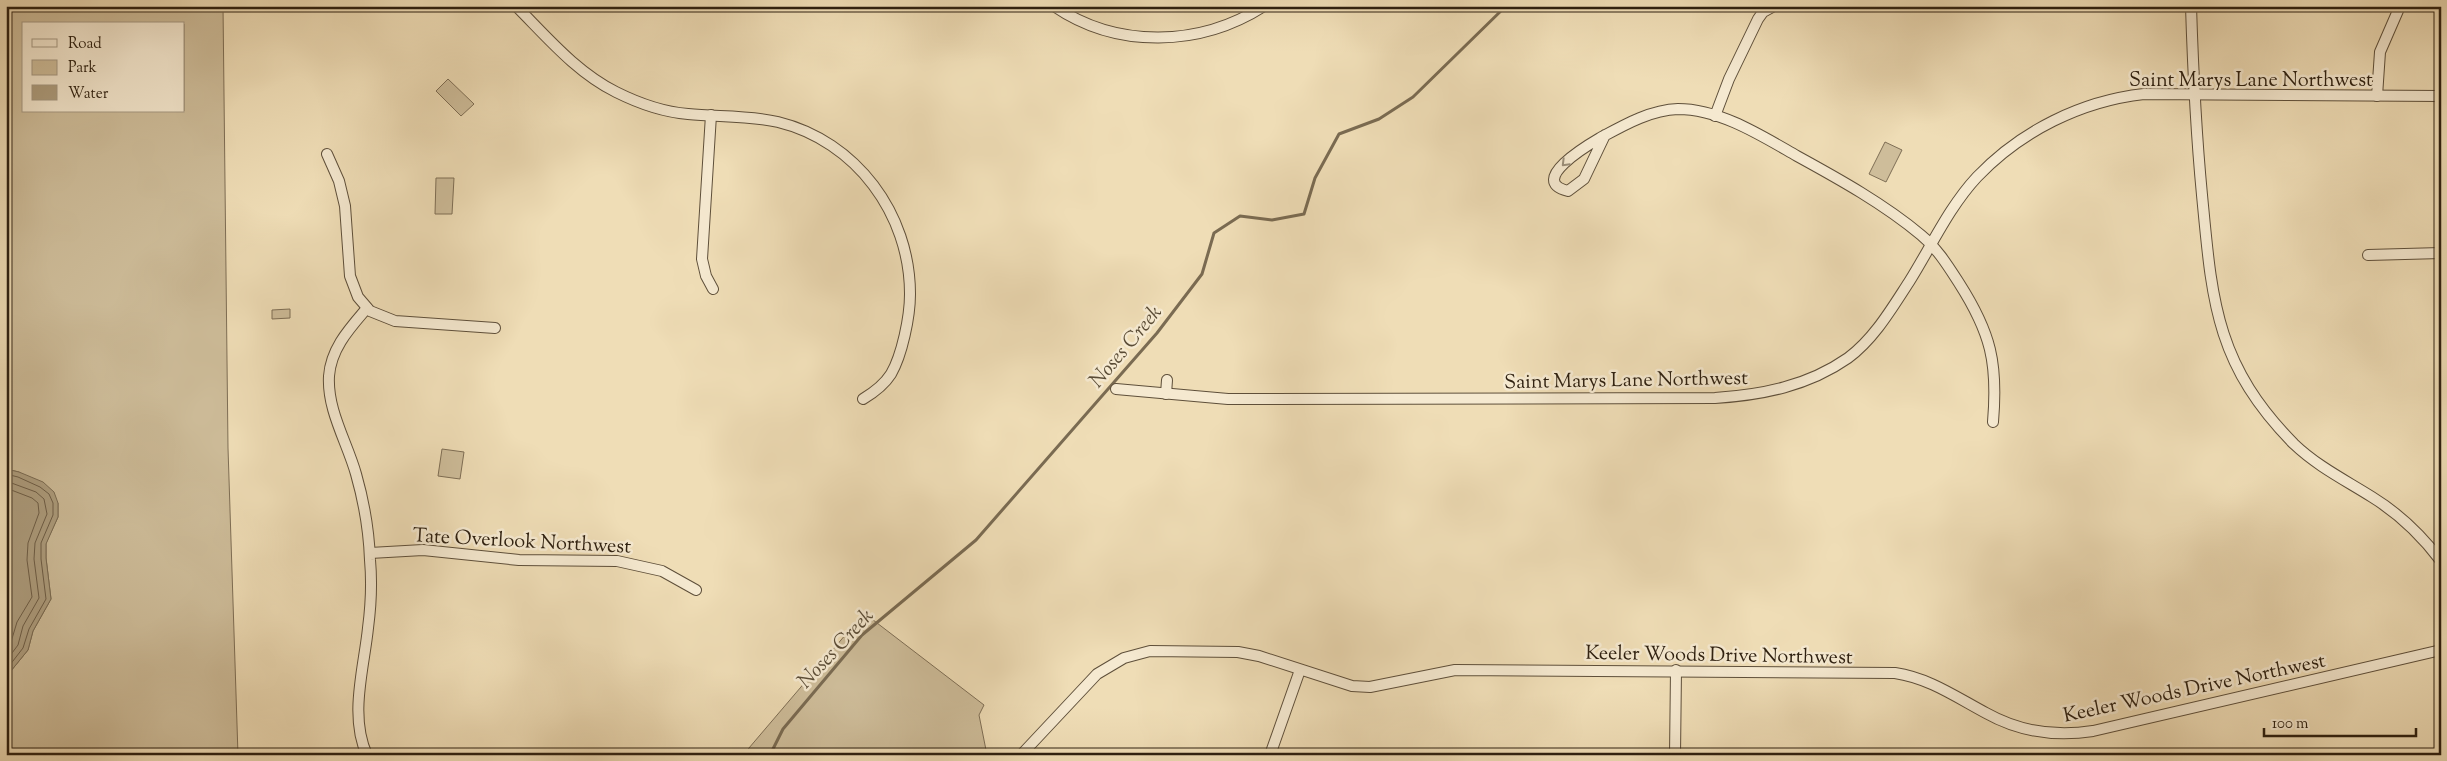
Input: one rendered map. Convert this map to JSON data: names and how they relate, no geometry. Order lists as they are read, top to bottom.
{
  "streets": {
    "street": ["Saint Marys Lane Northwest", "Tate Overlook Northwest", "Keeler Woods Drive Northwest"]
  },
  "water": ["Noses Creek"],
  "legend": ["Road", "Park", "Water"],
  "scale_bar": "100 m"
}
